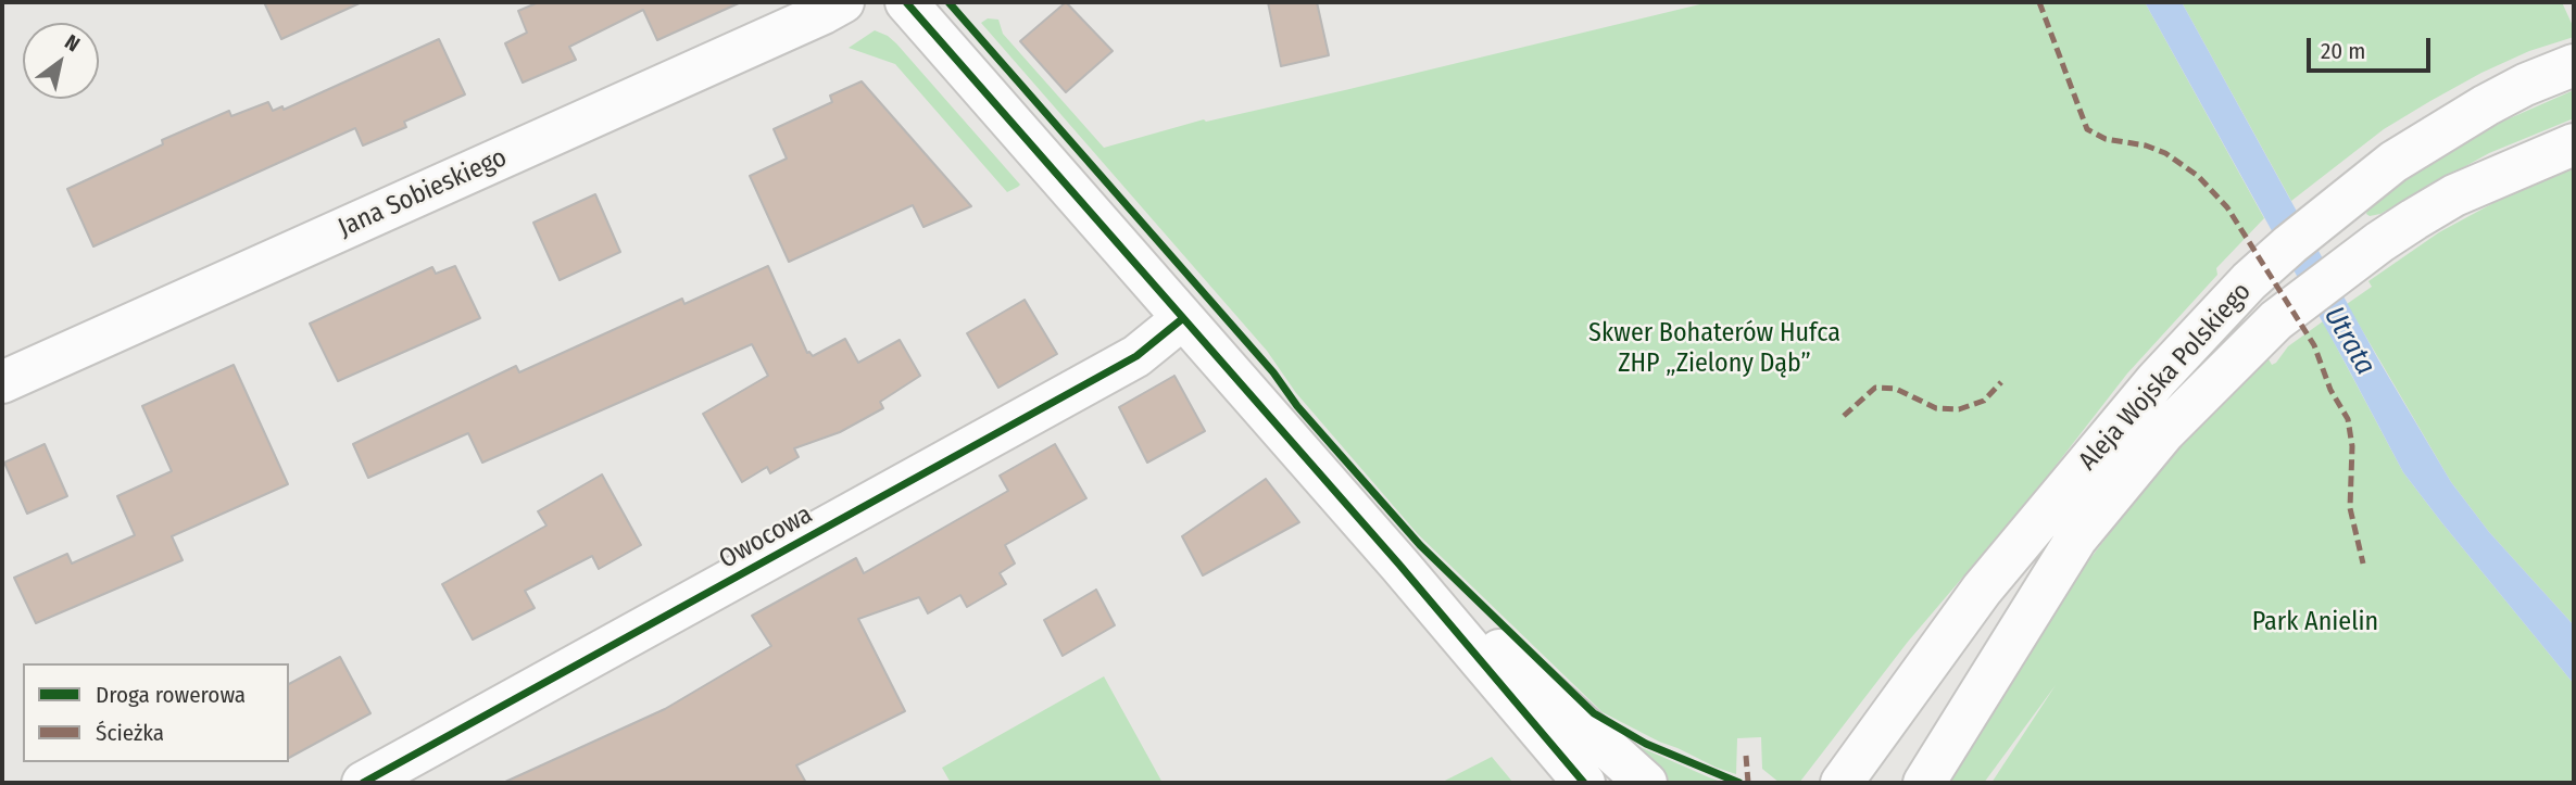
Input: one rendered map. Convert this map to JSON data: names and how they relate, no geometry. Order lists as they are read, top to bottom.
{
  "streets": {
    "street": ["Jana Sobieskiego", "Aleja Wojska Polskiego", "Owocowa"]
  },
  "water": ["Utrata"],
  "parks": ["Skwer Bohaterów Hufca ZHP „Zielony Dąb”", "Park Anielin"],
  "legend": ["Droga rowerowa", "Ścieżka"],
  "scale_bar": "20 m",
  "north": "top right"
}
